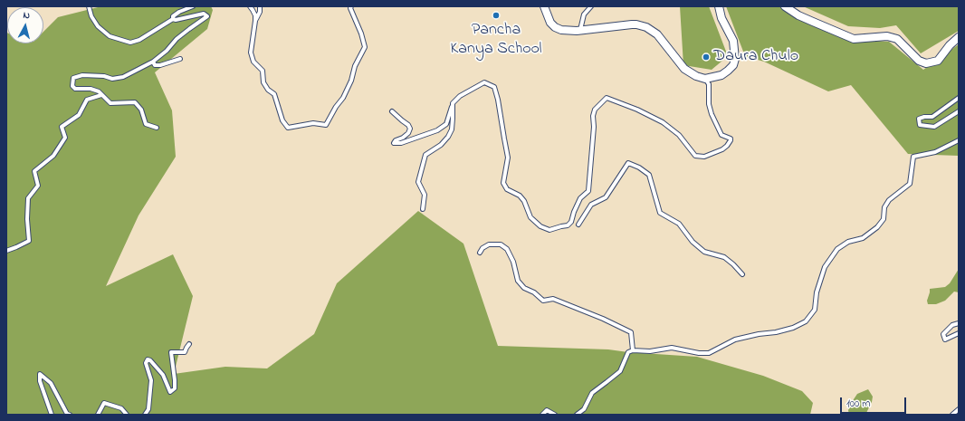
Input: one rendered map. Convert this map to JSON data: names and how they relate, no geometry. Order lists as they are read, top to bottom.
{
  "places": ["Pancha Kanya School", "Daura Chulo"],
  "scale_bar": "100 m",
  "north": "top"
}
